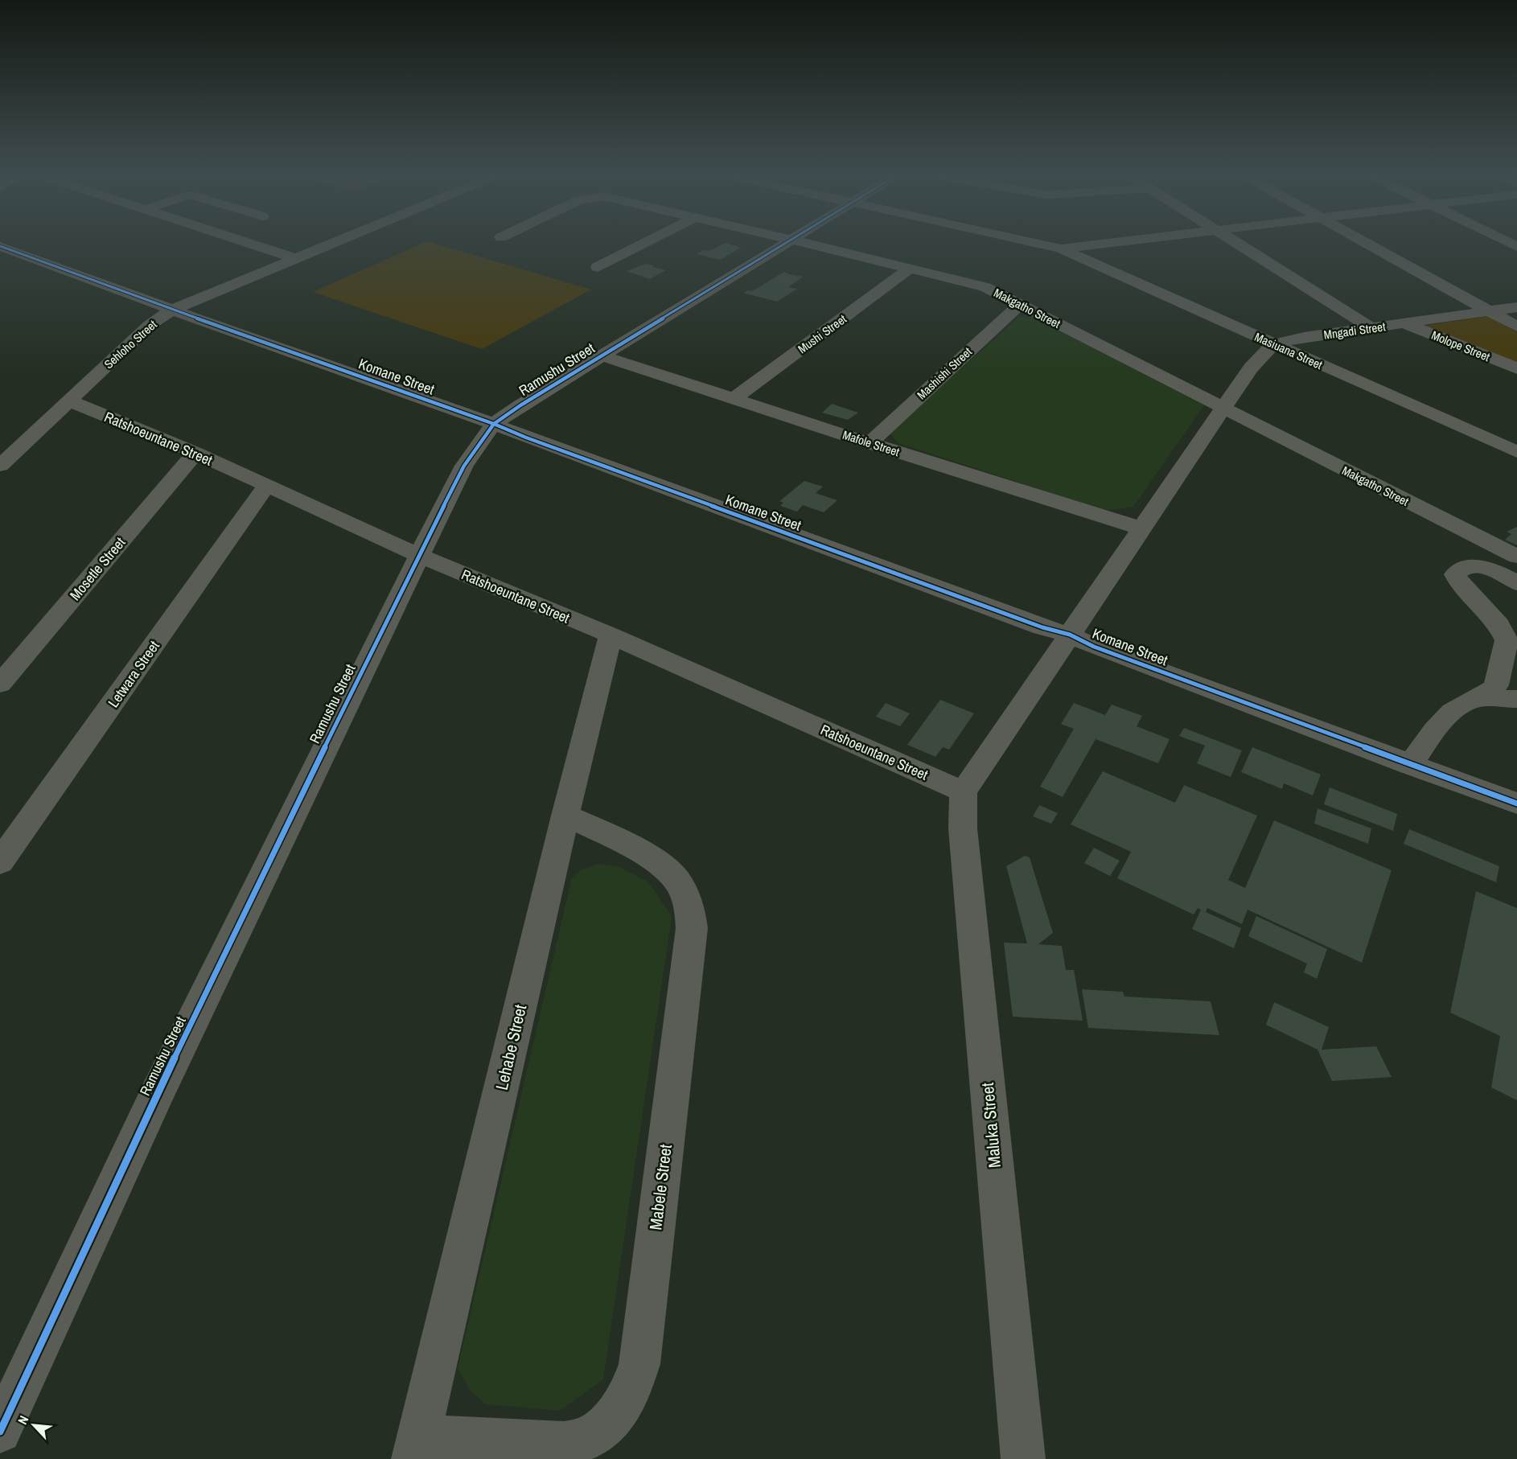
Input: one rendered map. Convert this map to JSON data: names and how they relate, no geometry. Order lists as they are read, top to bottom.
{
  "streets": {
    "street": [
      "Makgatho Street",
      "Mngadi Street",
      "Mushi Street",
      "Sehloho Street",
      "Molope Street",
      "Masiuana Street",
      "Ramushu Street",
      "Mashishi Street",
      "Komane Street",
      "Ratshoeuntane Street",
      "Mafole Street",
      "Mosetle Street",
      "Letwara Street",
      "Lehabe Street",
      "Maluka Street",
      "Mabele Street"
    ]
  },
  "crossings": [
    ["Makgatho Street", "Mushi Street"],
    ["Makgatho Street", "Mashishi Street"],
    ["Mngadi Street", "Molope Street"],
    ["Mngadi Street", "Masiuana Street"],
    ["Mushi Street", "Mafole Street"],
    ["Sehloho Street", "Komane Street"],
    ["Sehloho Street", "Ratshoeuntane Street"],
    ["Ramushu Street", "Komane Street"],
    ["Ramushu Street", "Ratshoeuntane Street"],
    ["Ramushu Street", "Mafole Street"],
    ["Mashishi Street", "Mafole Street"],
    ["Ratshoeuntane Street", "Mosetle Street"],
    ["Ratshoeuntane Street", "Letwara Street"],
    ["Ratshoeuntane Street", "Lehabe Street"],
    ["Ratshoeuntane Street", "Maluka Street"],
    ["Lehabe Street", "Mabele Street"]
  ],
  "north": "top left"
}
